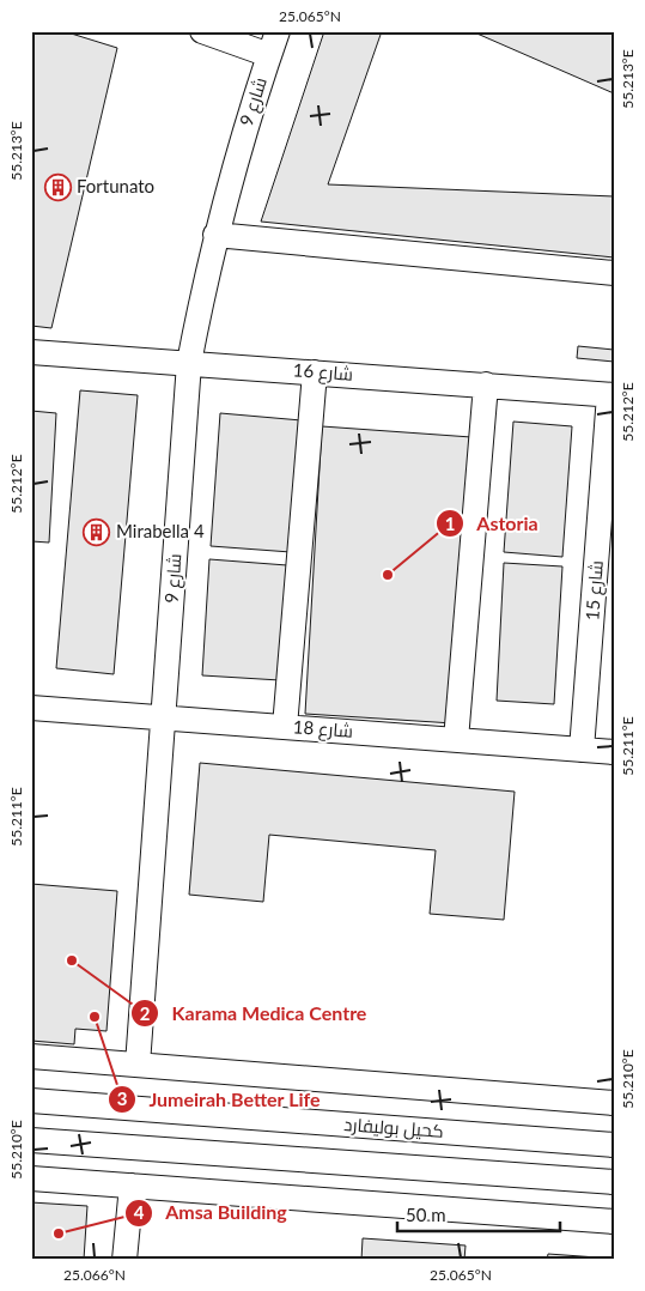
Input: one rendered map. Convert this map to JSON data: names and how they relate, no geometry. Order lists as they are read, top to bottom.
{
  "streets": {
    "street": [
      "شارع 9",
      "شارع 16",
      "شارع 15",
      "شارع 18",
      "كحيل بوليفارد"
    ]
  },
  "crossings": [
    ["شارع 9", "شارع 16"],
    ["شارع 9", "شارع 18"],
    ["شارع 16", "شارع 15"],
    ["شارع 15", "شارع 18"]
  ],
  "places": {
    "building": ["Fortunato", "Mirabella 4"],
    "other": [
      "Astoria",
      "Karama Medica Centre",
      "Jumeirah Better Life",
      "Amsa Building"
    ]
  },
  "scale_bar": "50 m",
  "coordinates": [
    "25.065°N",
    "55.213°E",
    "55.212°E",
    "55.211°E",
    "55.210°E",
    "25.066°N"
  ]
}
